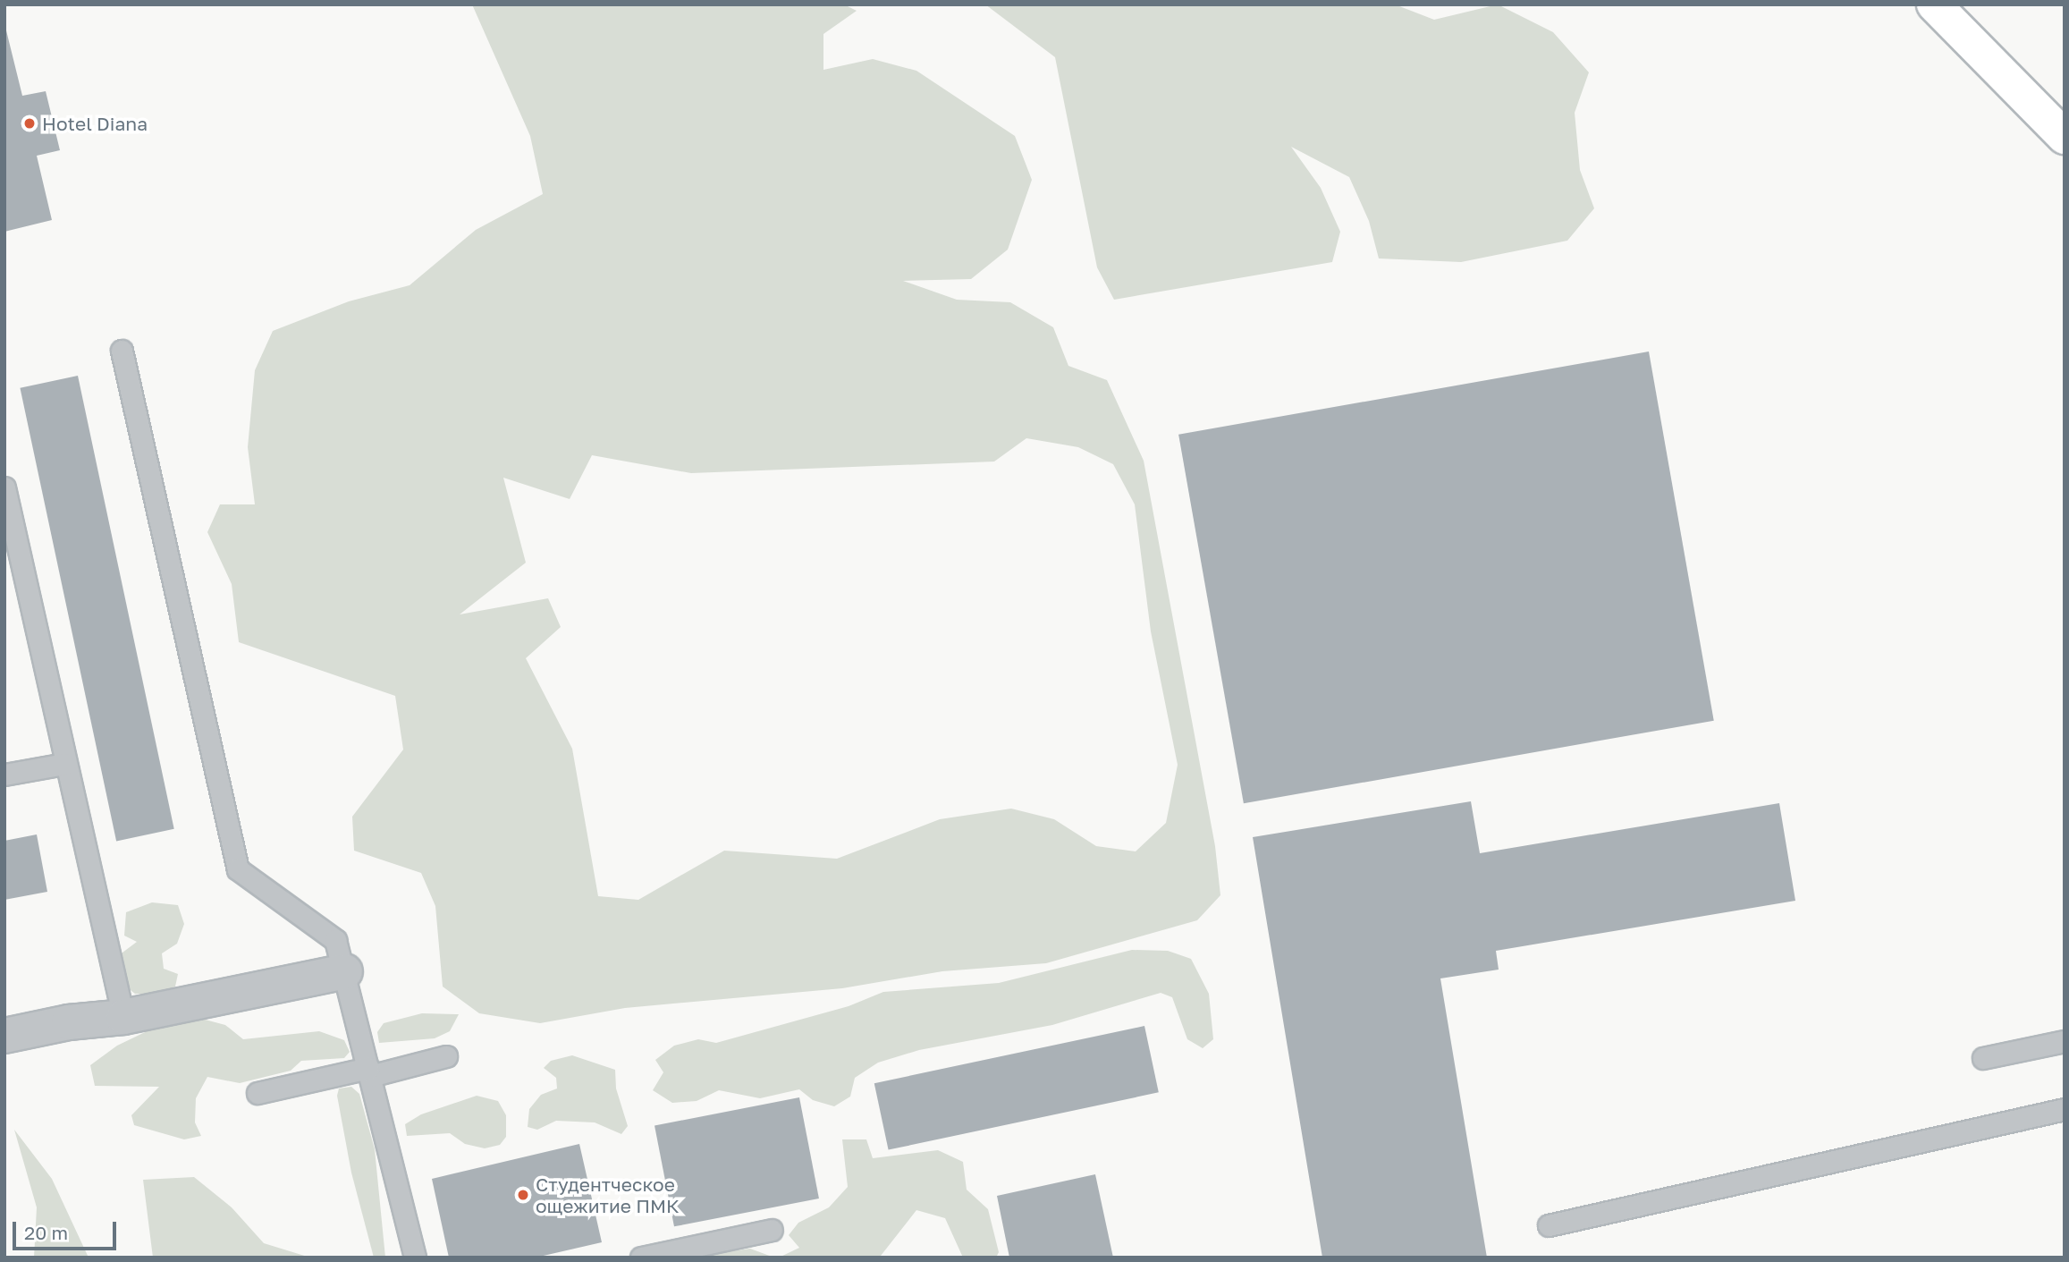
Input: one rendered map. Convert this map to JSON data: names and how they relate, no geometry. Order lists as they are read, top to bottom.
{
  "places": ["Hotel Diana", "Студентческое ощежитие ПМК"],
  "scale_bar": "20 m"
}
